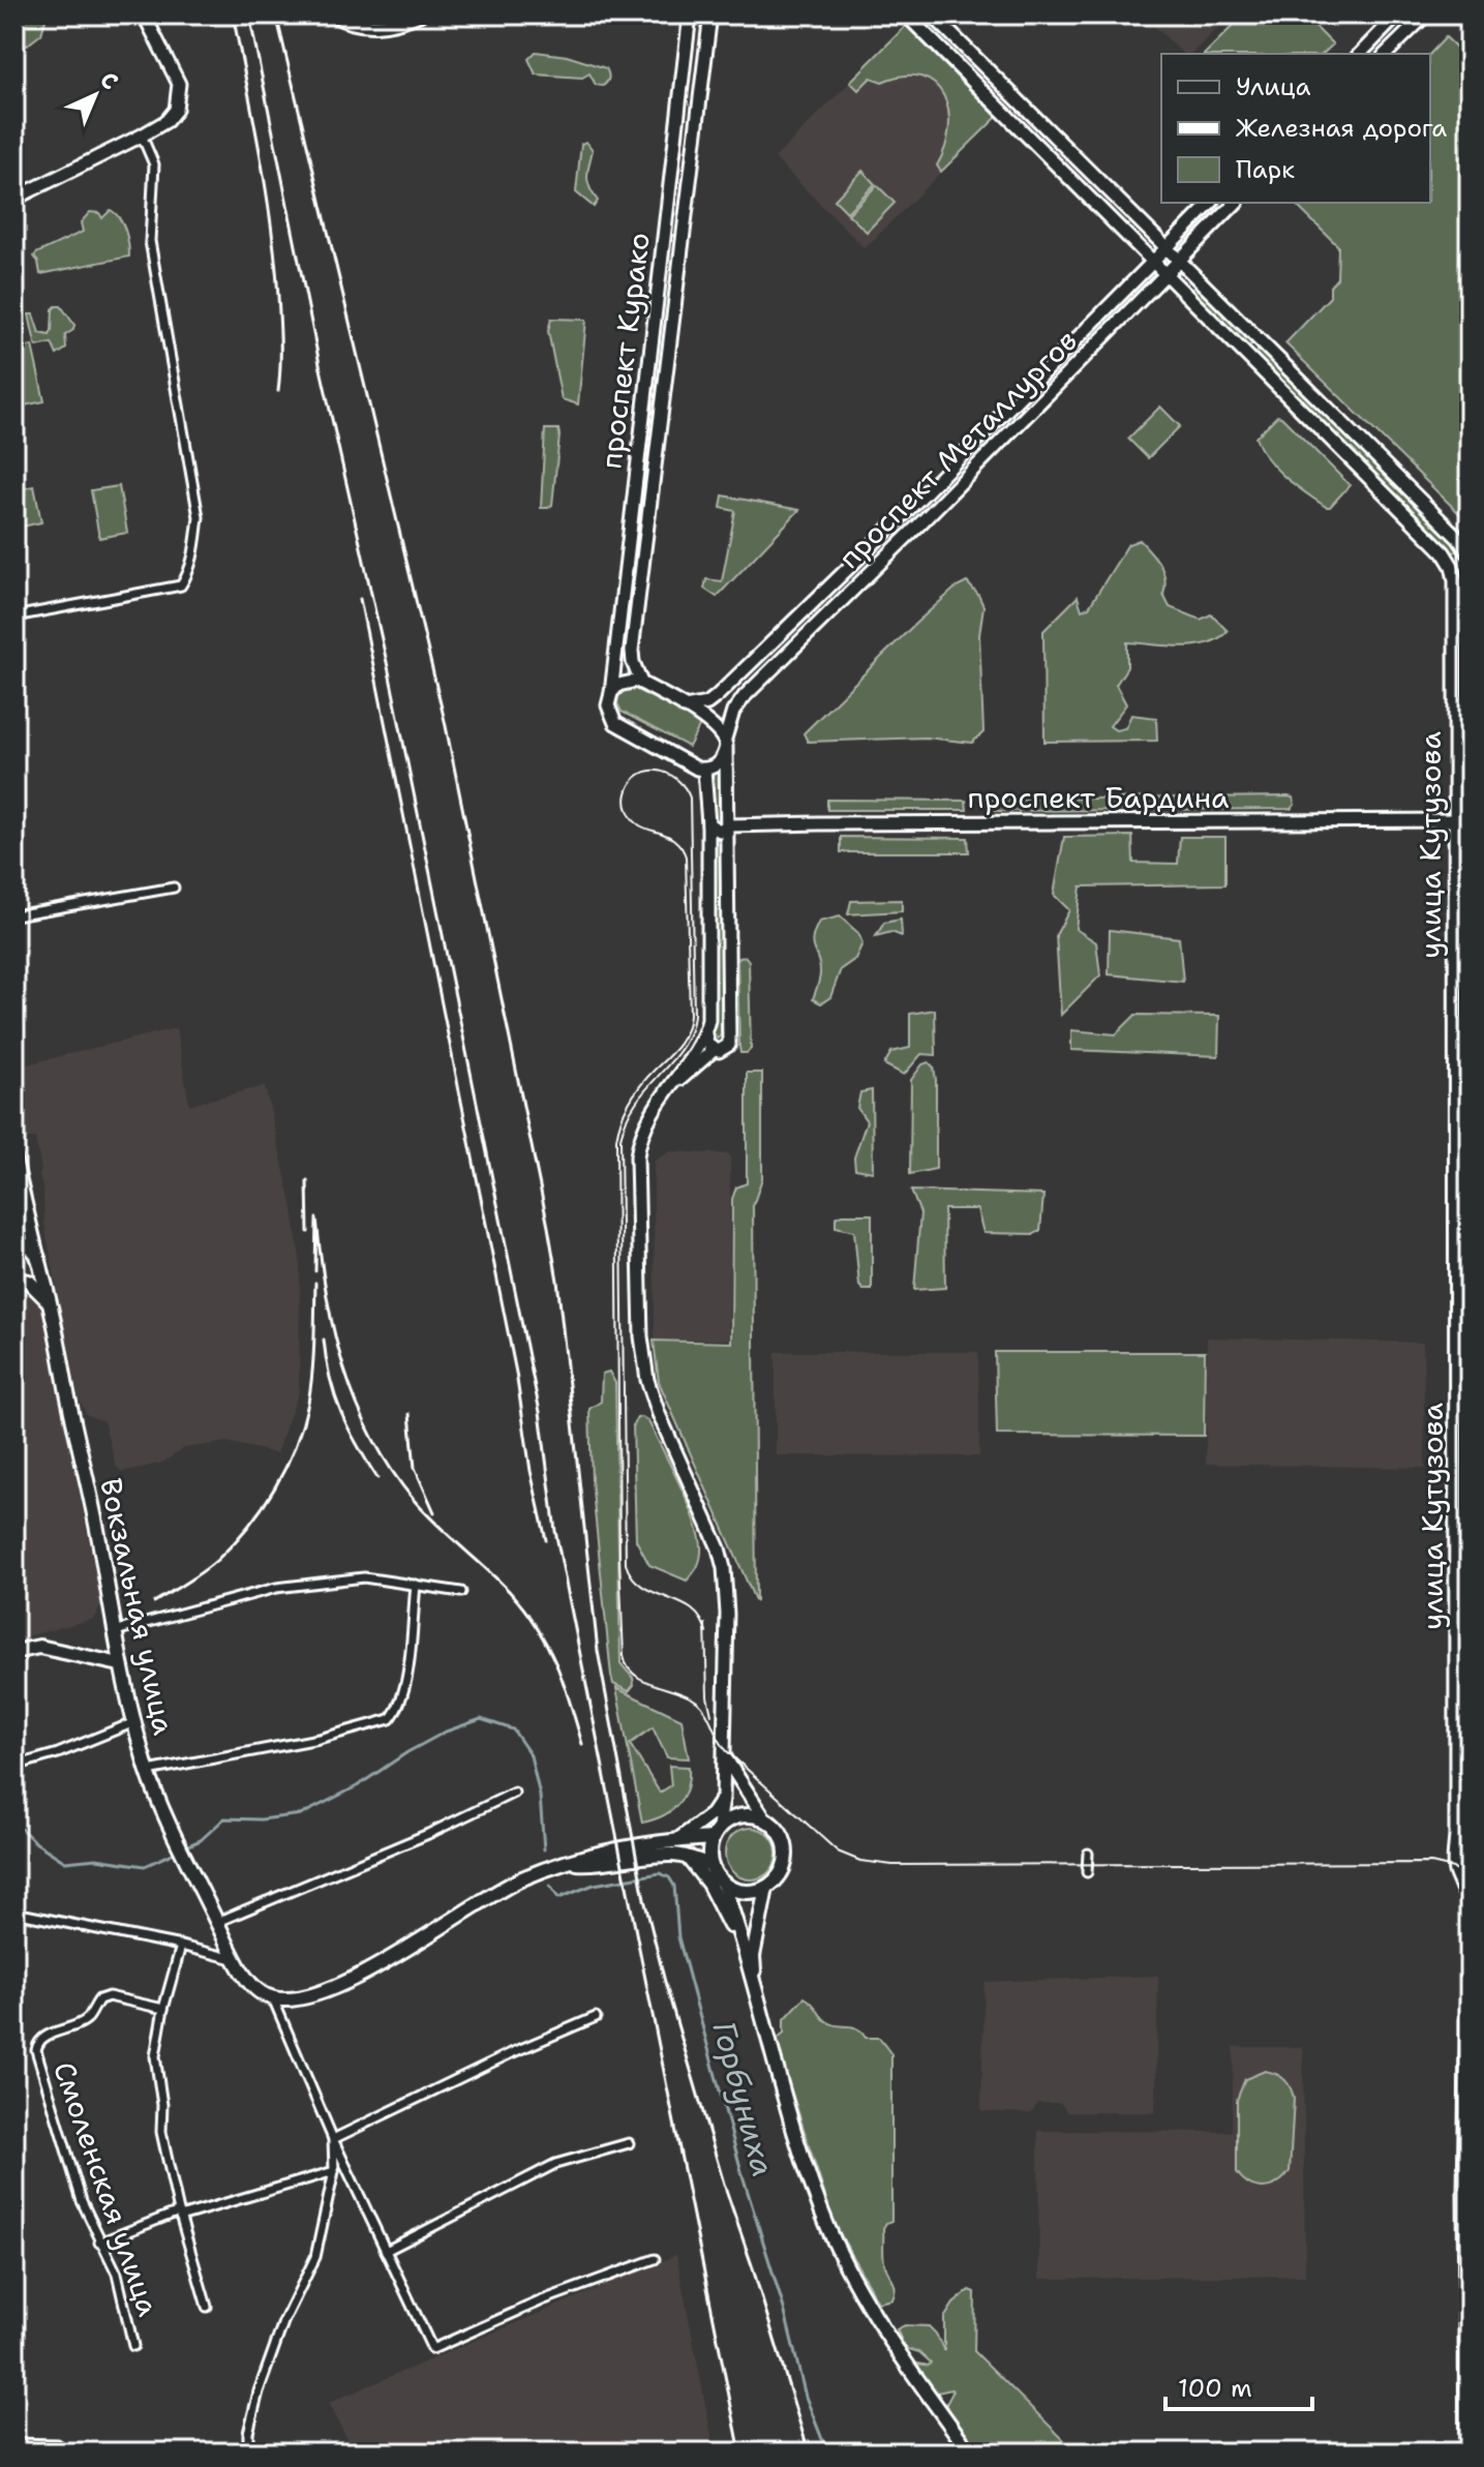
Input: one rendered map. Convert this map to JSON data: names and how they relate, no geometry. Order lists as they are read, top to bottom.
{
  "streets": {
    "main road": [
      "проспект Курако",
      "проспект Металлургов",
      "проспект Бардина",
      "улица Кутузова",
      "Вокзальная улица"
    ],
    "street": ["Смоленская улица"]
  },
  "crossings": [
    ["проспект Металлургов", "улица Кутузова"],
    ["проспект Бардина", "улица Кутузова"]
  ],
  "water": ["Горбуниха"],
  "legend": ["Улица", "Железная дорога", "Парк"],
  "scale_bar": "100 m",
  "north": "top right"
}
